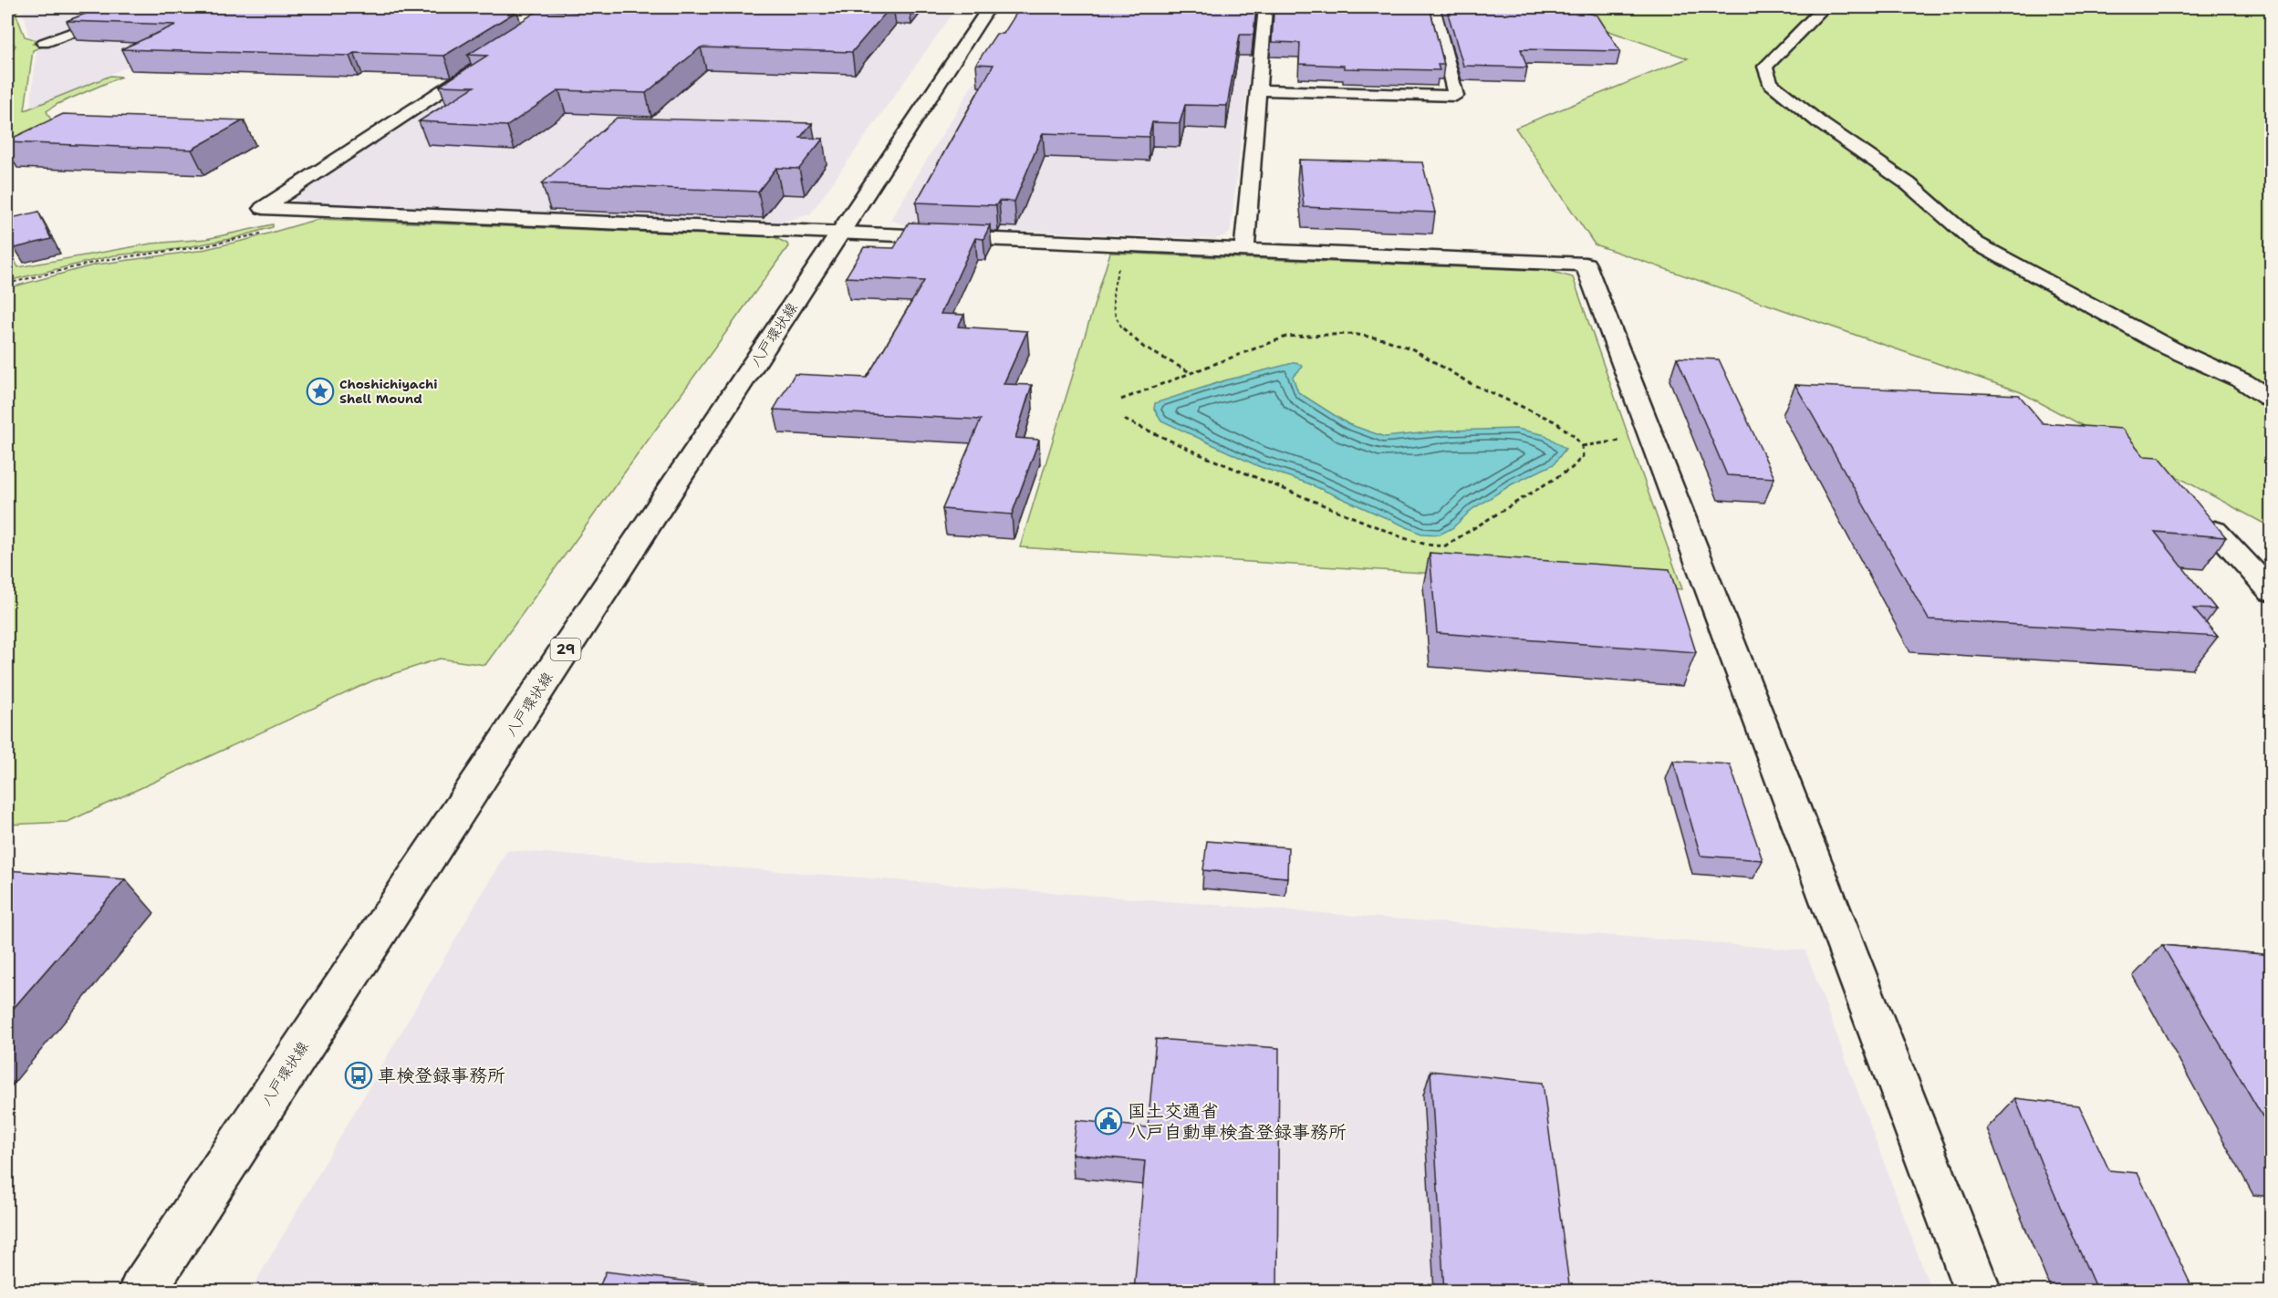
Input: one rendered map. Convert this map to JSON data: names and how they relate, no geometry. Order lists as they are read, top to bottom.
{
  "streets": {
    "street": ["八戸環状線", "29"]
  },
  "places": {
    "place": ["Choshichiyachi Shell Mound"],
    "bus stop": ["車検登録事務所"],
    "public building": ["国土交通省 八戸自動車検査登録事務所"]
  }
}
